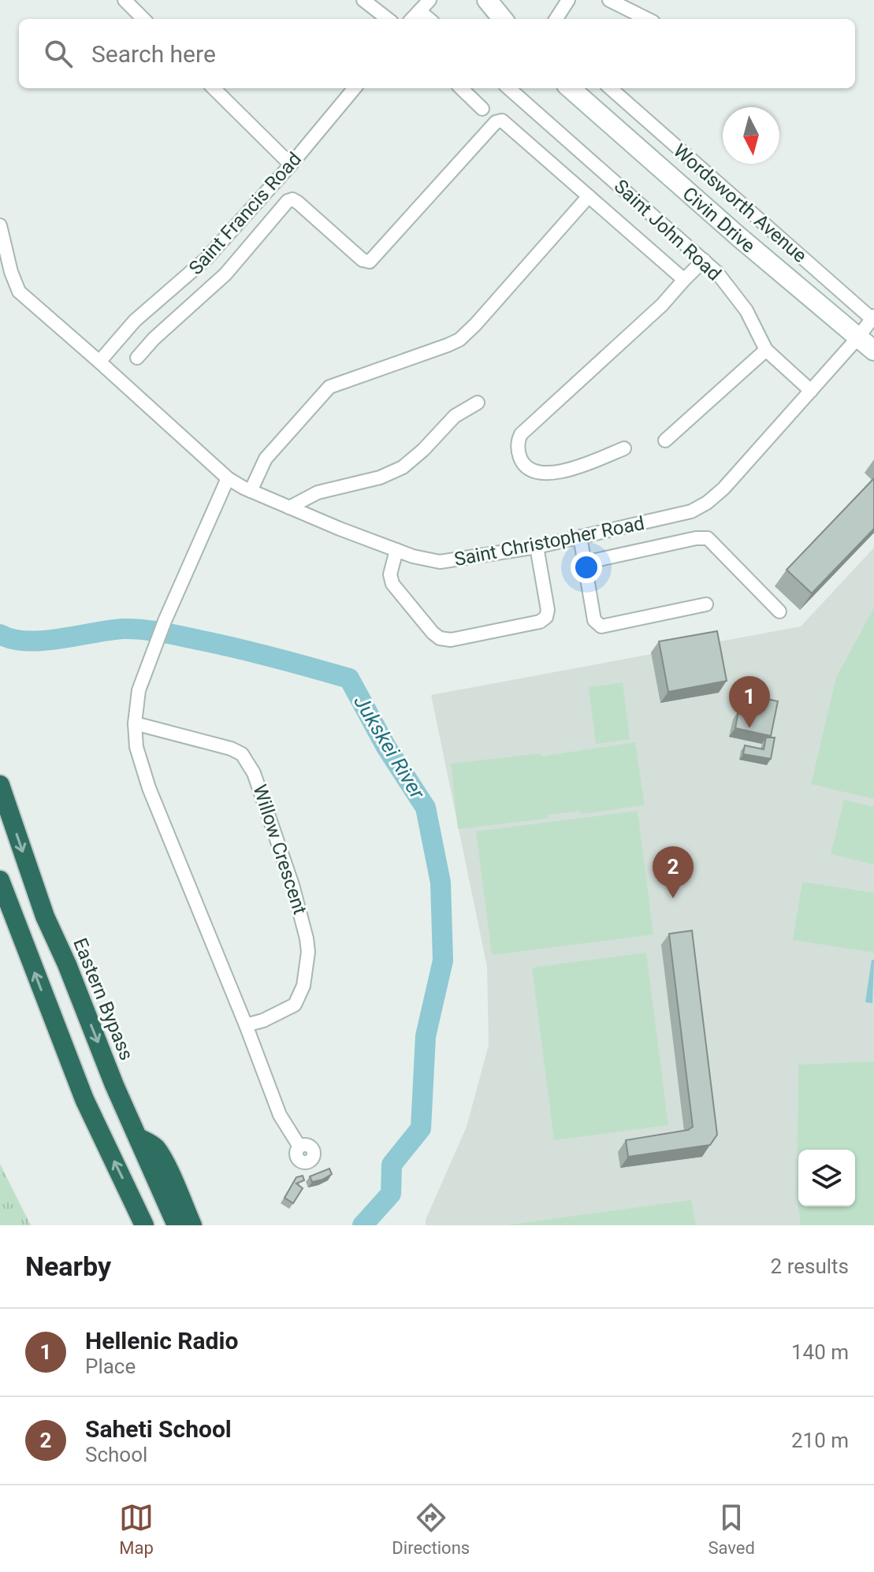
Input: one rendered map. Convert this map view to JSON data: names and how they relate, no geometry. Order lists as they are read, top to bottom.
{
  "streets": {
    "highway": ["Eastern Bypass"],
    "main road": ["Civin Drive"],
    "street": [
      "Wordsworth Avenue",
      "Saint Francis Road",
      "Saint John Road",
      "Saint Christopher Road",
      "Willow Crescent"
    ]
  },
  "crossings": [
    ["Wordsworth Avenue", "Saint Christopher Road"],
    ["Saint Francis Road", "Saint Christopher Road"],
    ["Civin Drive", "Saint Christopher Road"],
    ["Saint John Road", "Saint Christopher Road"]
  ],
  "water": ["Jukskei River"],
  "north": "bottom",
  "page": {
    "search": "Search here",
    "pins": ["1", "2"],
    "heading": ["Nearby", "2 results"],
    "list": [
      {
        "mark": "1",
        "name": "Hellenic Radio",
        "note": "Place",
        "value": "140 m"
      },
      {
        "mark": "2",
        "name": "Saheti School",
        "note": "School",
        "value": "210 m"
      }
    ],
    "nav": ["Map", "Directions", "Saved"]
  }
}
